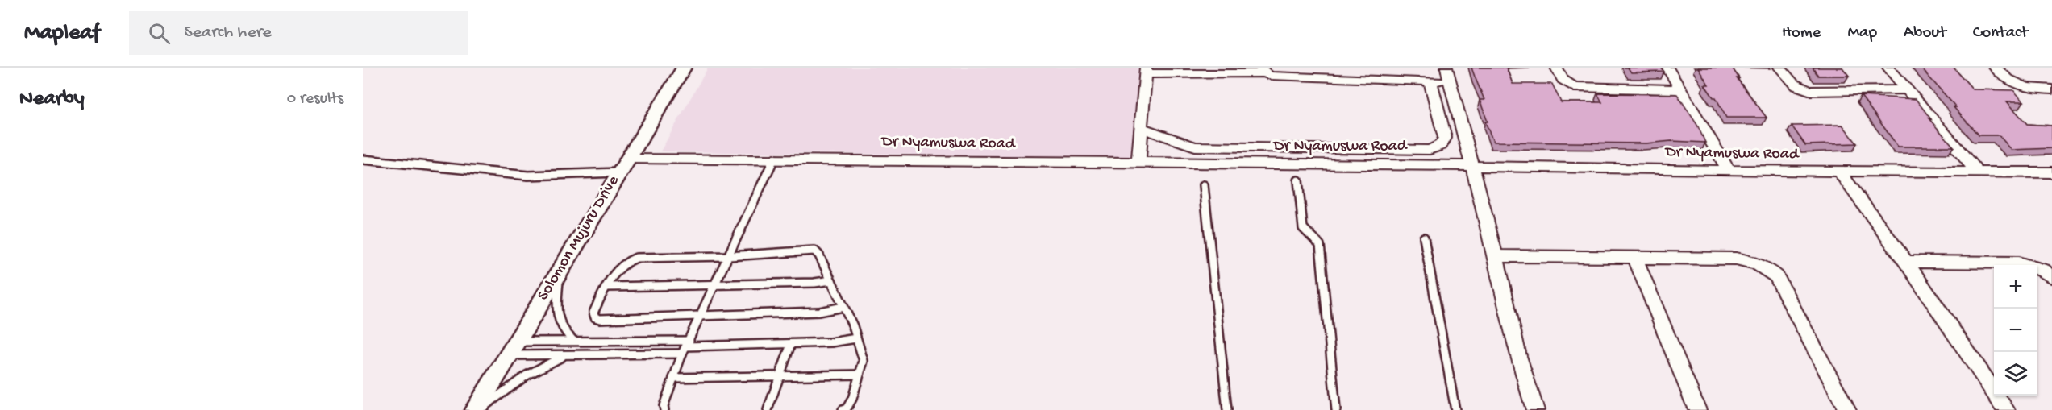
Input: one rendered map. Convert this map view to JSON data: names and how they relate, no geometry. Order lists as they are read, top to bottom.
{
  "streets": {
    "street": ["Dr Nyamuswa Road", "Solomon Mujuru Drive"]
  },
  "crossings": [
    ["Dr Nyamuswa Road", "Solomon Mujuru Drive"]
  ],
  "page": {
    "header": "Mapleaf",
    "search": "Search here",
    "nav": [
      "Home",
      "Map",
      "About",
      "Contact"
    ],
    "heading": ["Nearby", "0 results"],
    "map_buttons": ["+", "−"]
  }
}
